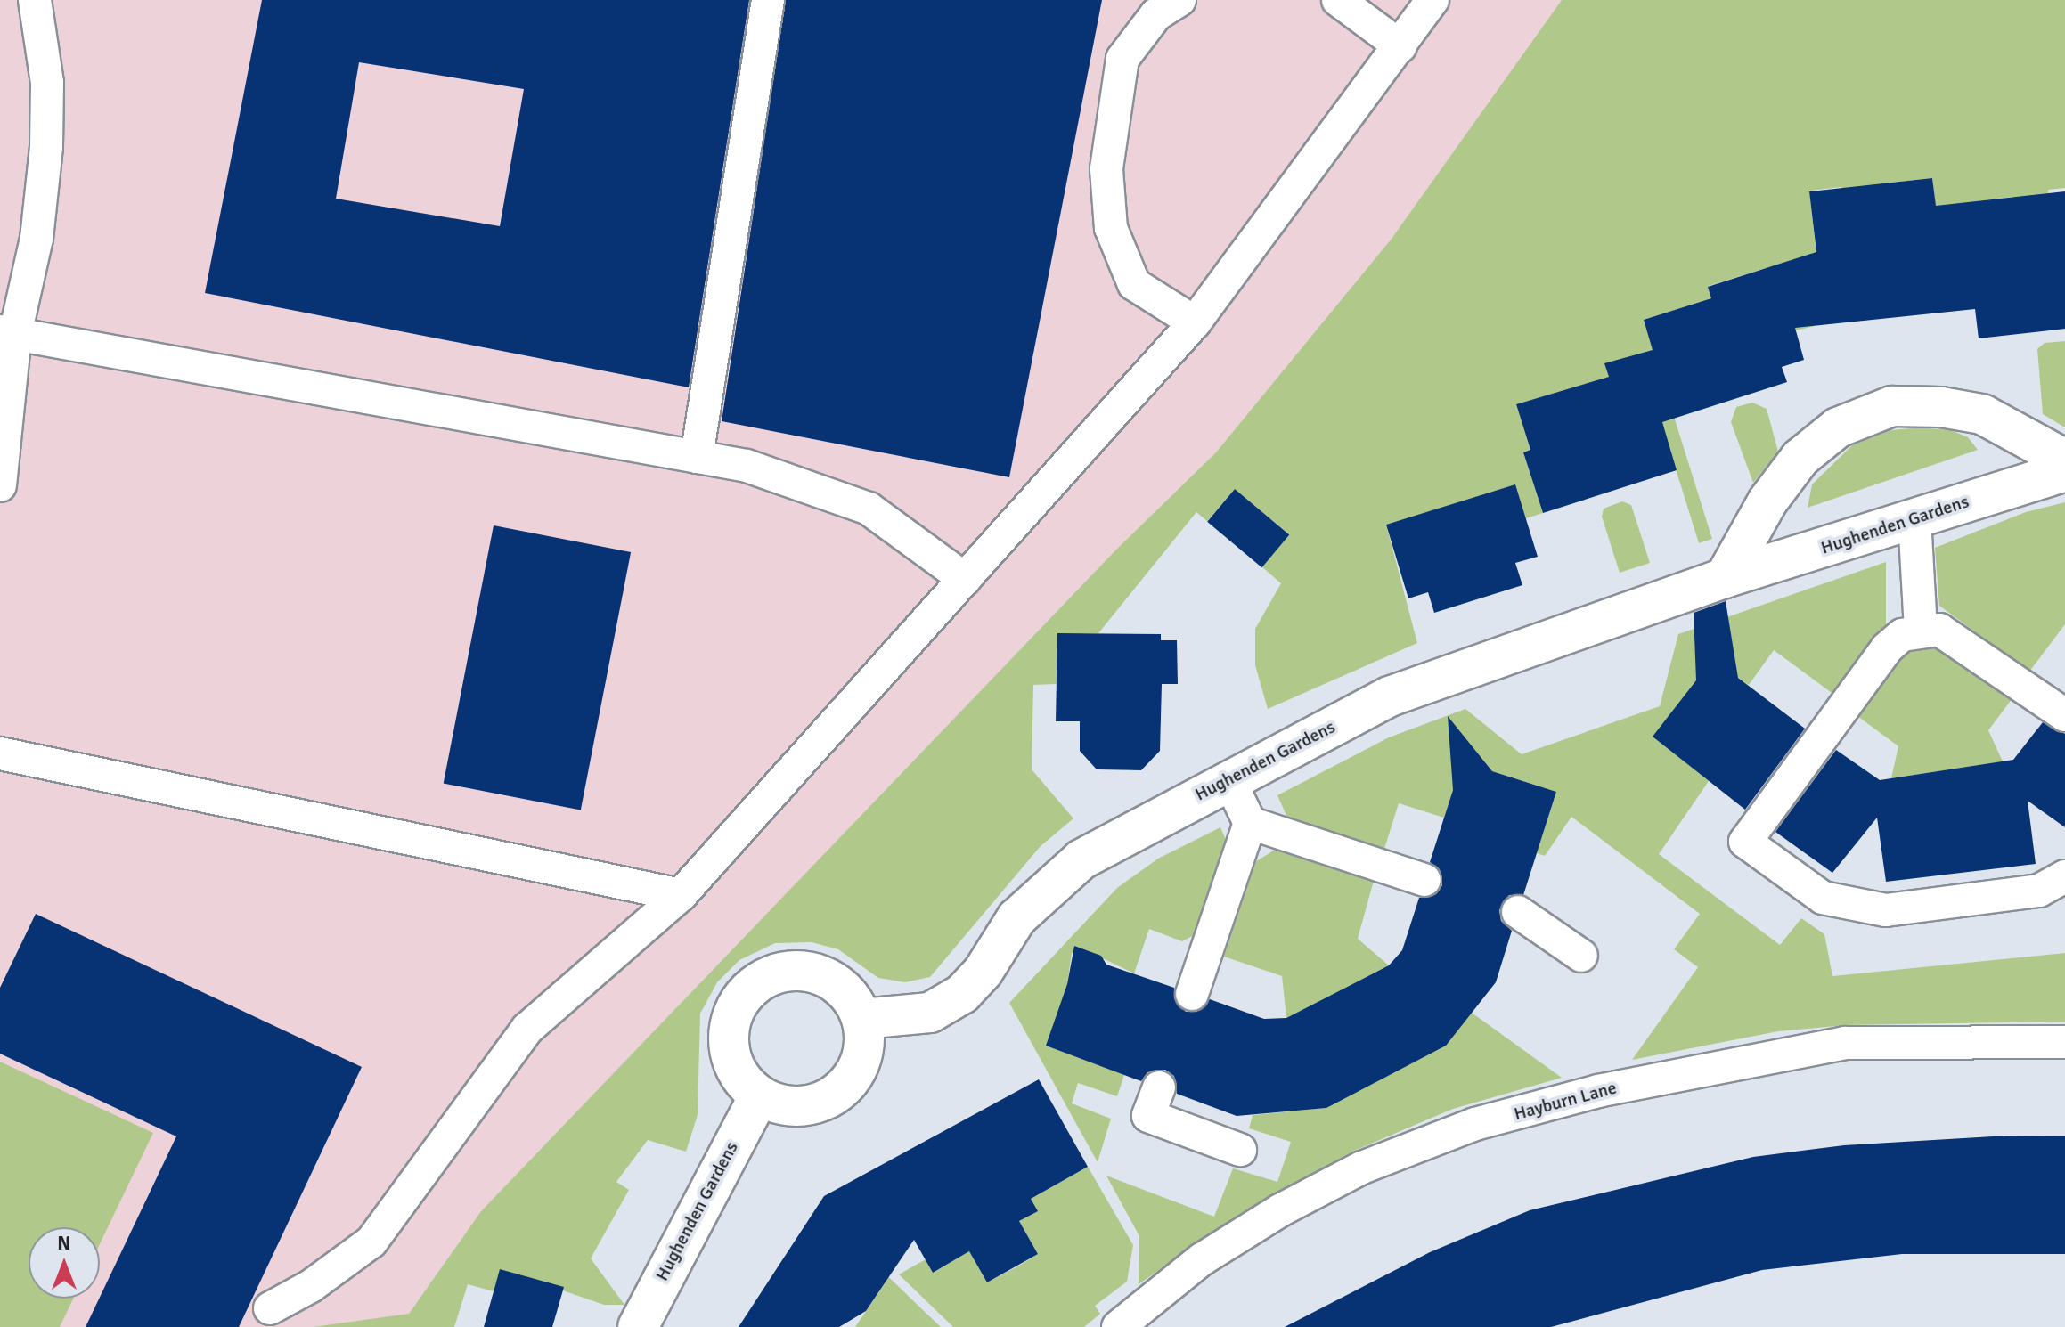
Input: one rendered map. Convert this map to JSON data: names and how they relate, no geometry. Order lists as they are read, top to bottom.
{
  "streets": {
    "street": ["Hughenden Gardens"],
    "lane": ["Hayburn Lane"]
  },
  "north": "top"
}
